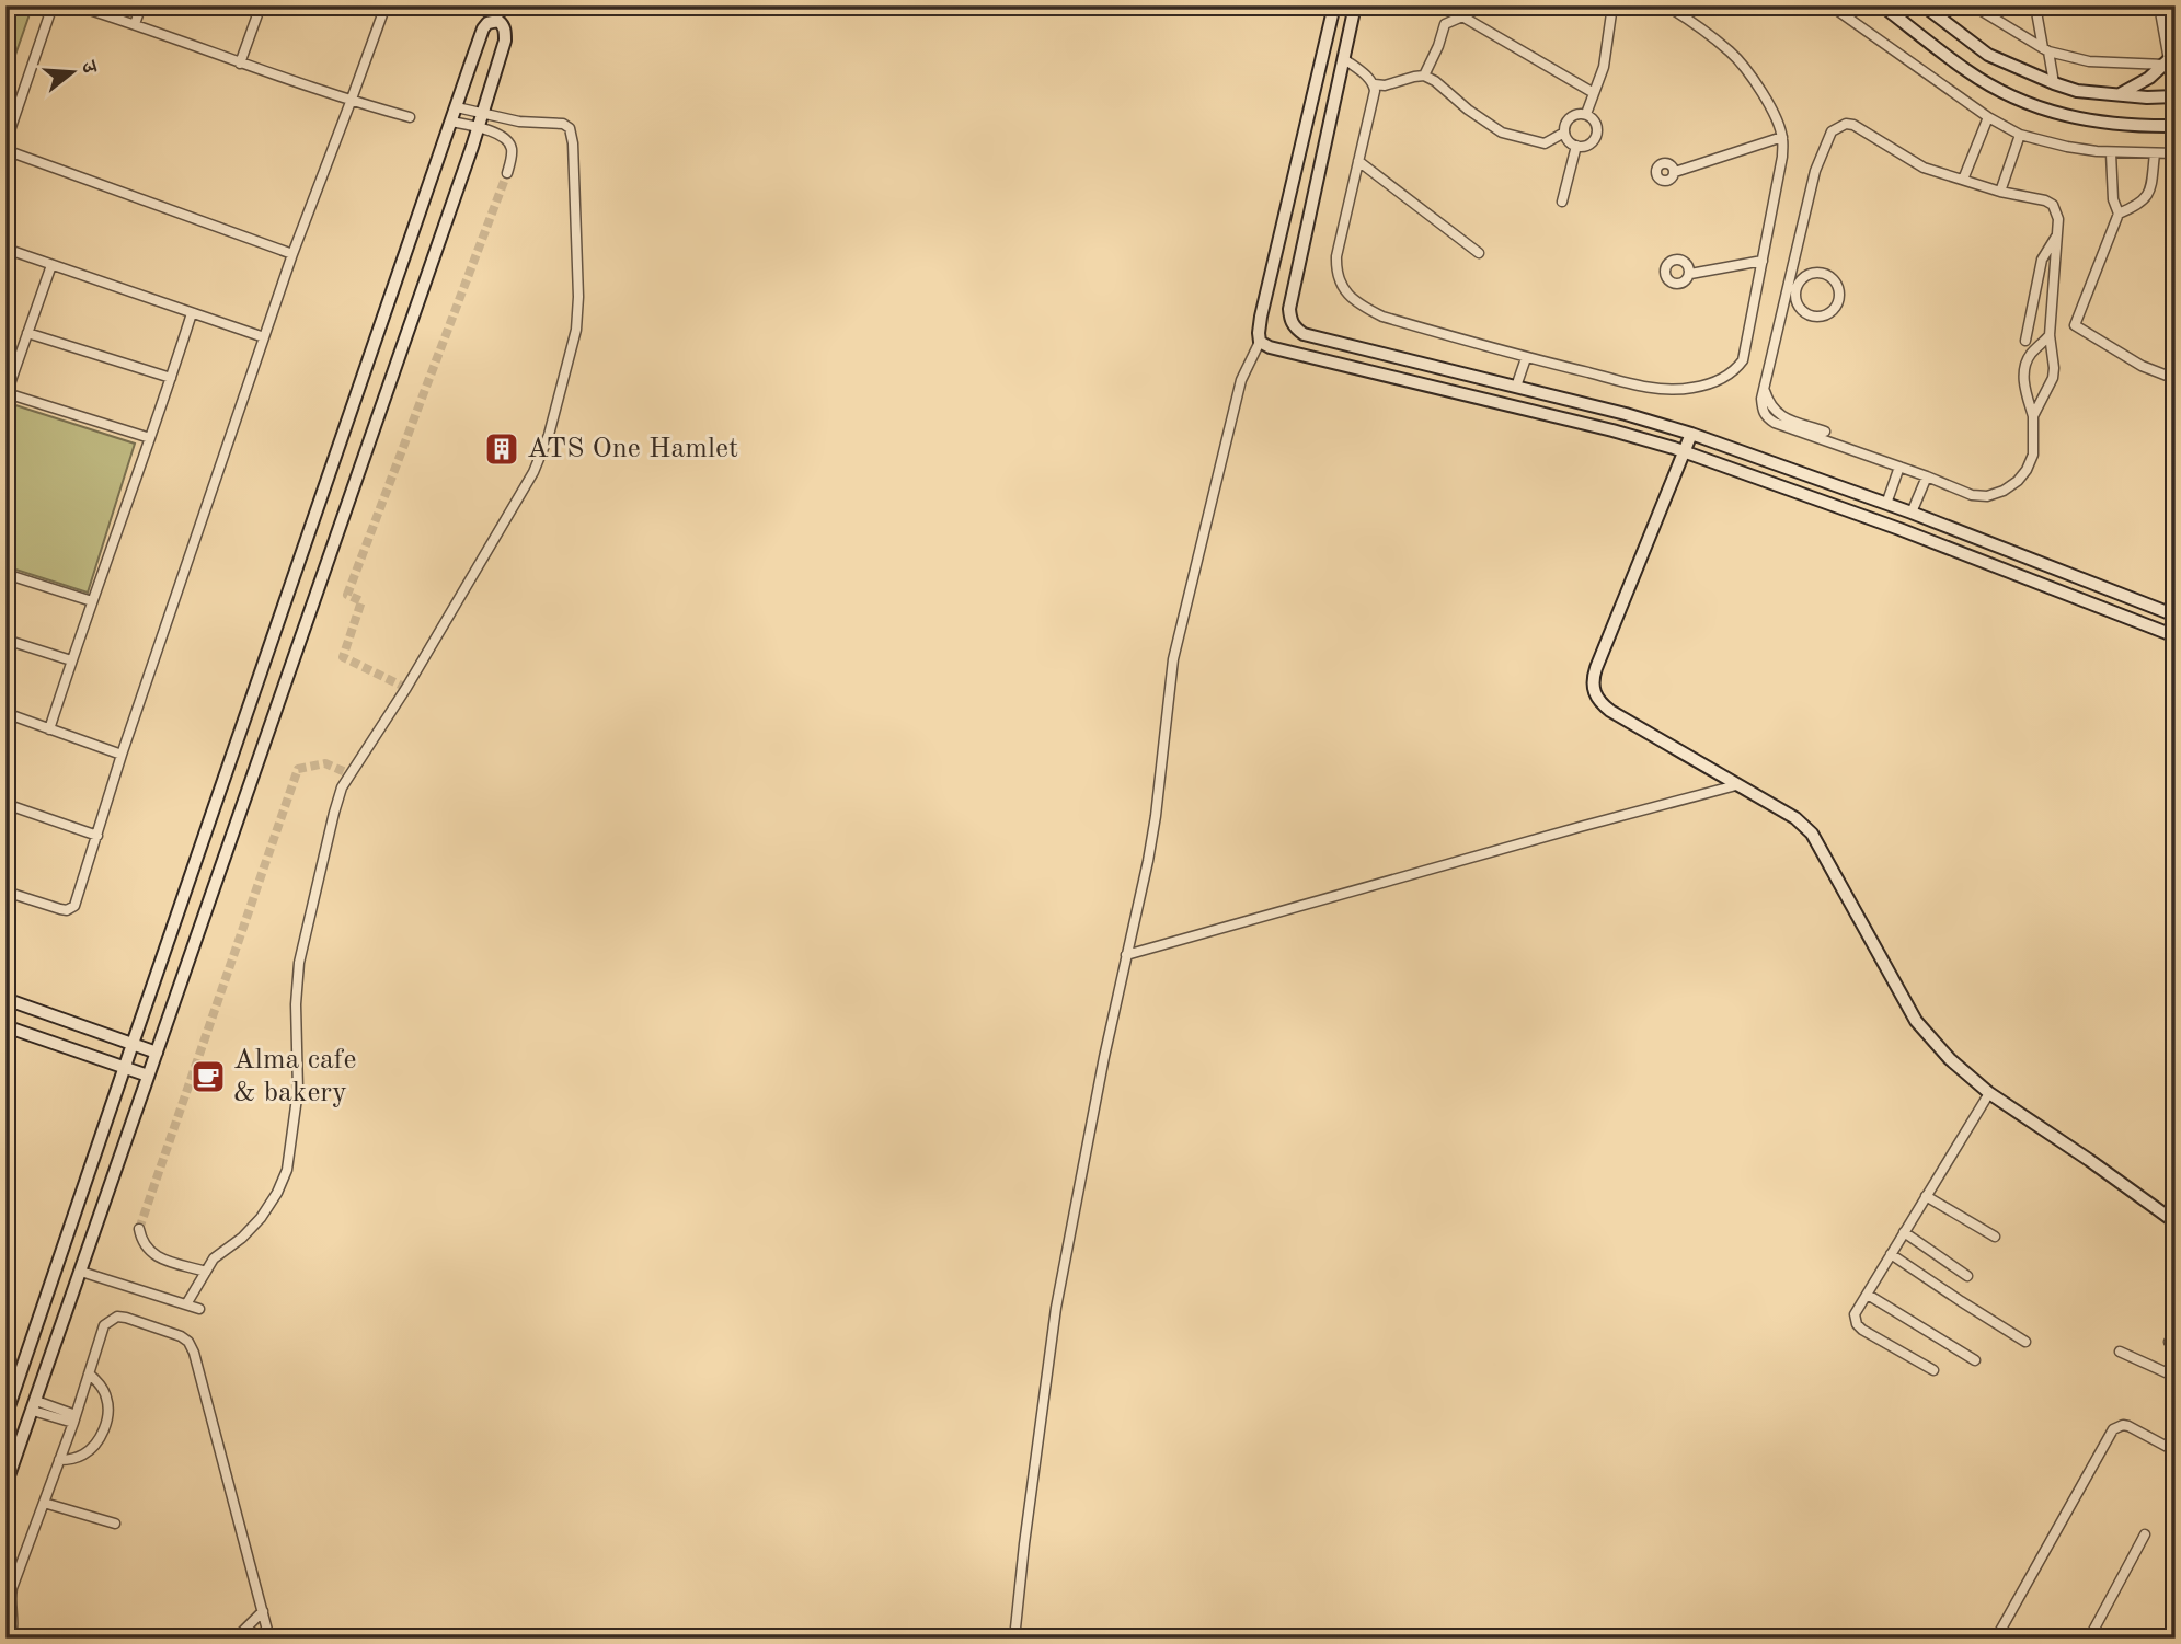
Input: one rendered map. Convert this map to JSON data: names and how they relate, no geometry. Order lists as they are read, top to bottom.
{
  "places": {
    "building": ["ATS One Hamlet"],
    "cafe": ["Alma cafe & bakery"]
  },
  "north": "right"
}
